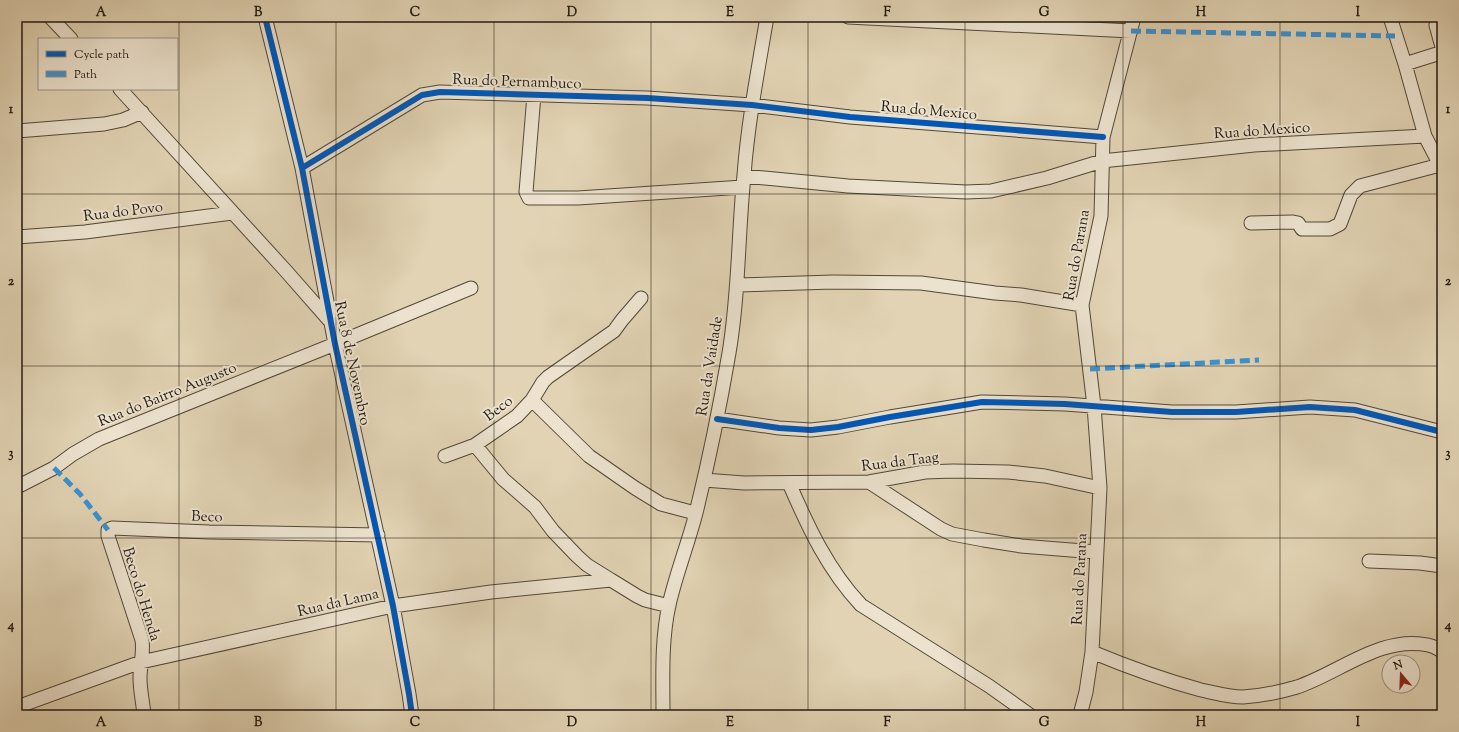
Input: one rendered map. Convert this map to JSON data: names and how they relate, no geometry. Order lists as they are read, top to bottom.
{
  "streets": {
    "street": [
      "Rua do Pernambuco",
      "Rua do Mexico",
      "Rua do Povo",
      "Rua do Parana",
      "Rua 8 de Novembro",
      "Rua da Vaidade",
      "Rua do Bairro Augusto",
      "Beco",
      "Rua da Taag",
      "Beco do Henda",
      "Rua da Lama"
    ]
  },
  "crossings": [
    ["Rua do Pernambuco", "Rua do Mexico"],
    ["Rua do Pernambuco", "Rua 8 de Novembro"],
    ["Rua do Pernambuco", "Rua da Vaidade"],
    ["Rua do Mexico", "Rua do Parana"],
    ["Rua do Mexico", "Rua da Vaidade"],
    ["Rua do Parana", "Rua da Taag"],
    ["Rua 8 de Novembro", "Rua do Bairro Augusto"],
    ["Rua 8 de Novembro", "Beco"],
    ["Rua 8 de Novembro", "Rua da Lama"],
    ["Rua da Vaidade", "Beco"],
    ["Rua da Vaidade", "Rua da Taag"],
    ["Beco", "Beco do Henda"],
    ["Beco do Henda", "Rua da Lama"]
  ],
  "legend": ["Cycle path", "Path"],
  "north": "top",
  "grid": {
    "columns": [
      "A",
      "B",
      "C",
      "D",
      "E",
      "F",
      "G",
      "H",
      "I"
    ],
    "rows": [
      "1",
      "2",
      "3",
      "4"
    ]
  }
}
